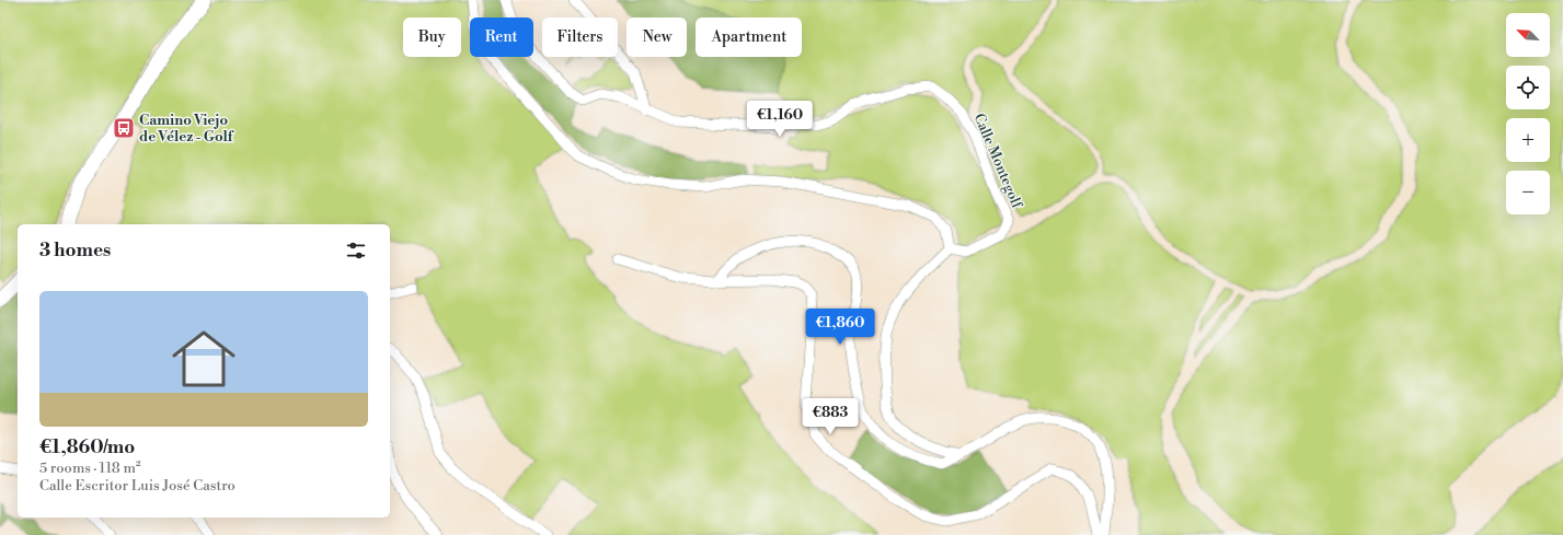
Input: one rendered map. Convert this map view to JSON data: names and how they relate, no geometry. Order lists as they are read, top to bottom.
{
  "streets": {
    "street": ["Calle Montegolf"]
  },
  "places": {
    "bus stop": ["Camino Viejo de Vélez - Golf"]
  },
  "north": "top left",
  "page": {
    "map_buttons": ["+", "−"],
    "chip": [
      "Buy",
      "Rent",
      "Filters",
      "New",
      "Apartment"
    ],
    "price": ["€1,160", "€1,860", "€883"],
    "heading": "3 homes",
    "list": [
      {
        "name": "€1,860/mo",
        "note": "5 rooms · 118 m² · Calle Escritor Luis José Castro"
      }
    ]
  }
}
